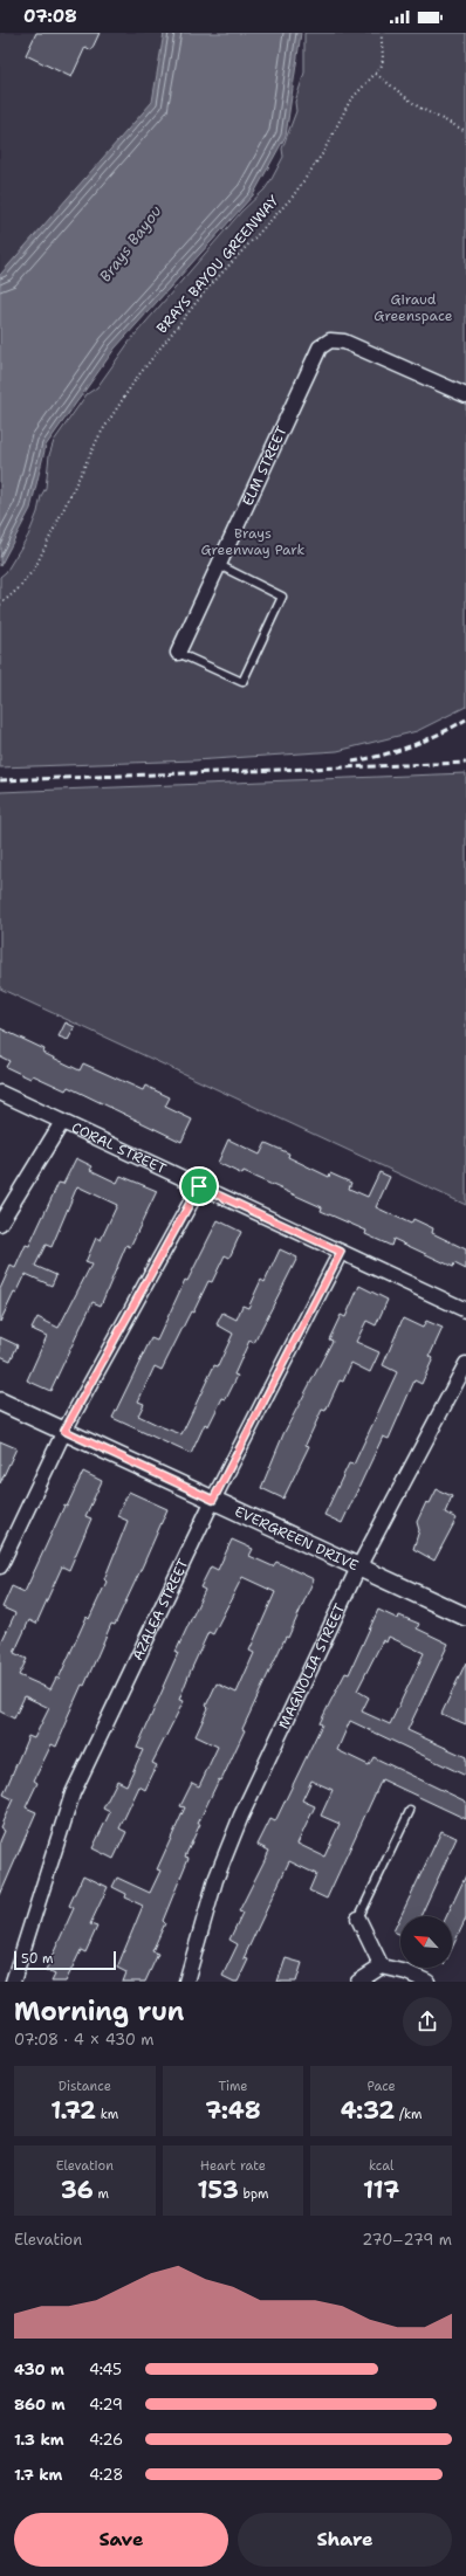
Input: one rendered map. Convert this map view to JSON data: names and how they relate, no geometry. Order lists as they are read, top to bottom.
{
  "streets": {
    "street": [
      "ELM STREET",
      "CORAL STREET",
      "EVERGREEN DRIVE",
      "AZALEA STREET",
      "MAGNOLIA STREET"
    ],
    "path": ["BRAYS BAYOU GREENWAY"]
  },
  "crossings": [
    ["CORAL STREET", "AZALEA STREET"],
    ["EVERGREEN DRIVE", "AZALEA STREET"],
    ["EVERGREEN DRIVE", "MAGNOLIA STREET"]
  ],
  "water": ["Brays Bayou"],
  "parks": ["Giraud Greenspace", "Brays Greenway Park"],
  "scale_bar": "50 m",
  "north": "top left",
  "page": {
    "status": "07:08",
    "scale": "50 m",
    "heading": ["Morning run", "07:08 · 4 × 430 m"],
    "stats": [
      ["Distance", "1.72 km"],
      ["Time", "7:48"],
      ["Pace", "4:32 /km"],
      ["Elevation", "36 m"],
      ["Heart rate", "153 bpm"],
      ["kcal", "117"]
    ],
    "chart": ["Elevation", "270–279 m"],
    "list": [
      {
        "name": "430 m",
        "note": "4:45"
      },
      {
        "name": "860 m",
        "note": "4:29"
      },
      {
        "name": "1.3 km",
        "note": "4:26"
      },
      {
        "name": "1.7 km",
        "note": "4:28"
      }
    ],
    "buttons": ["Save", "Share"]
  }
}
